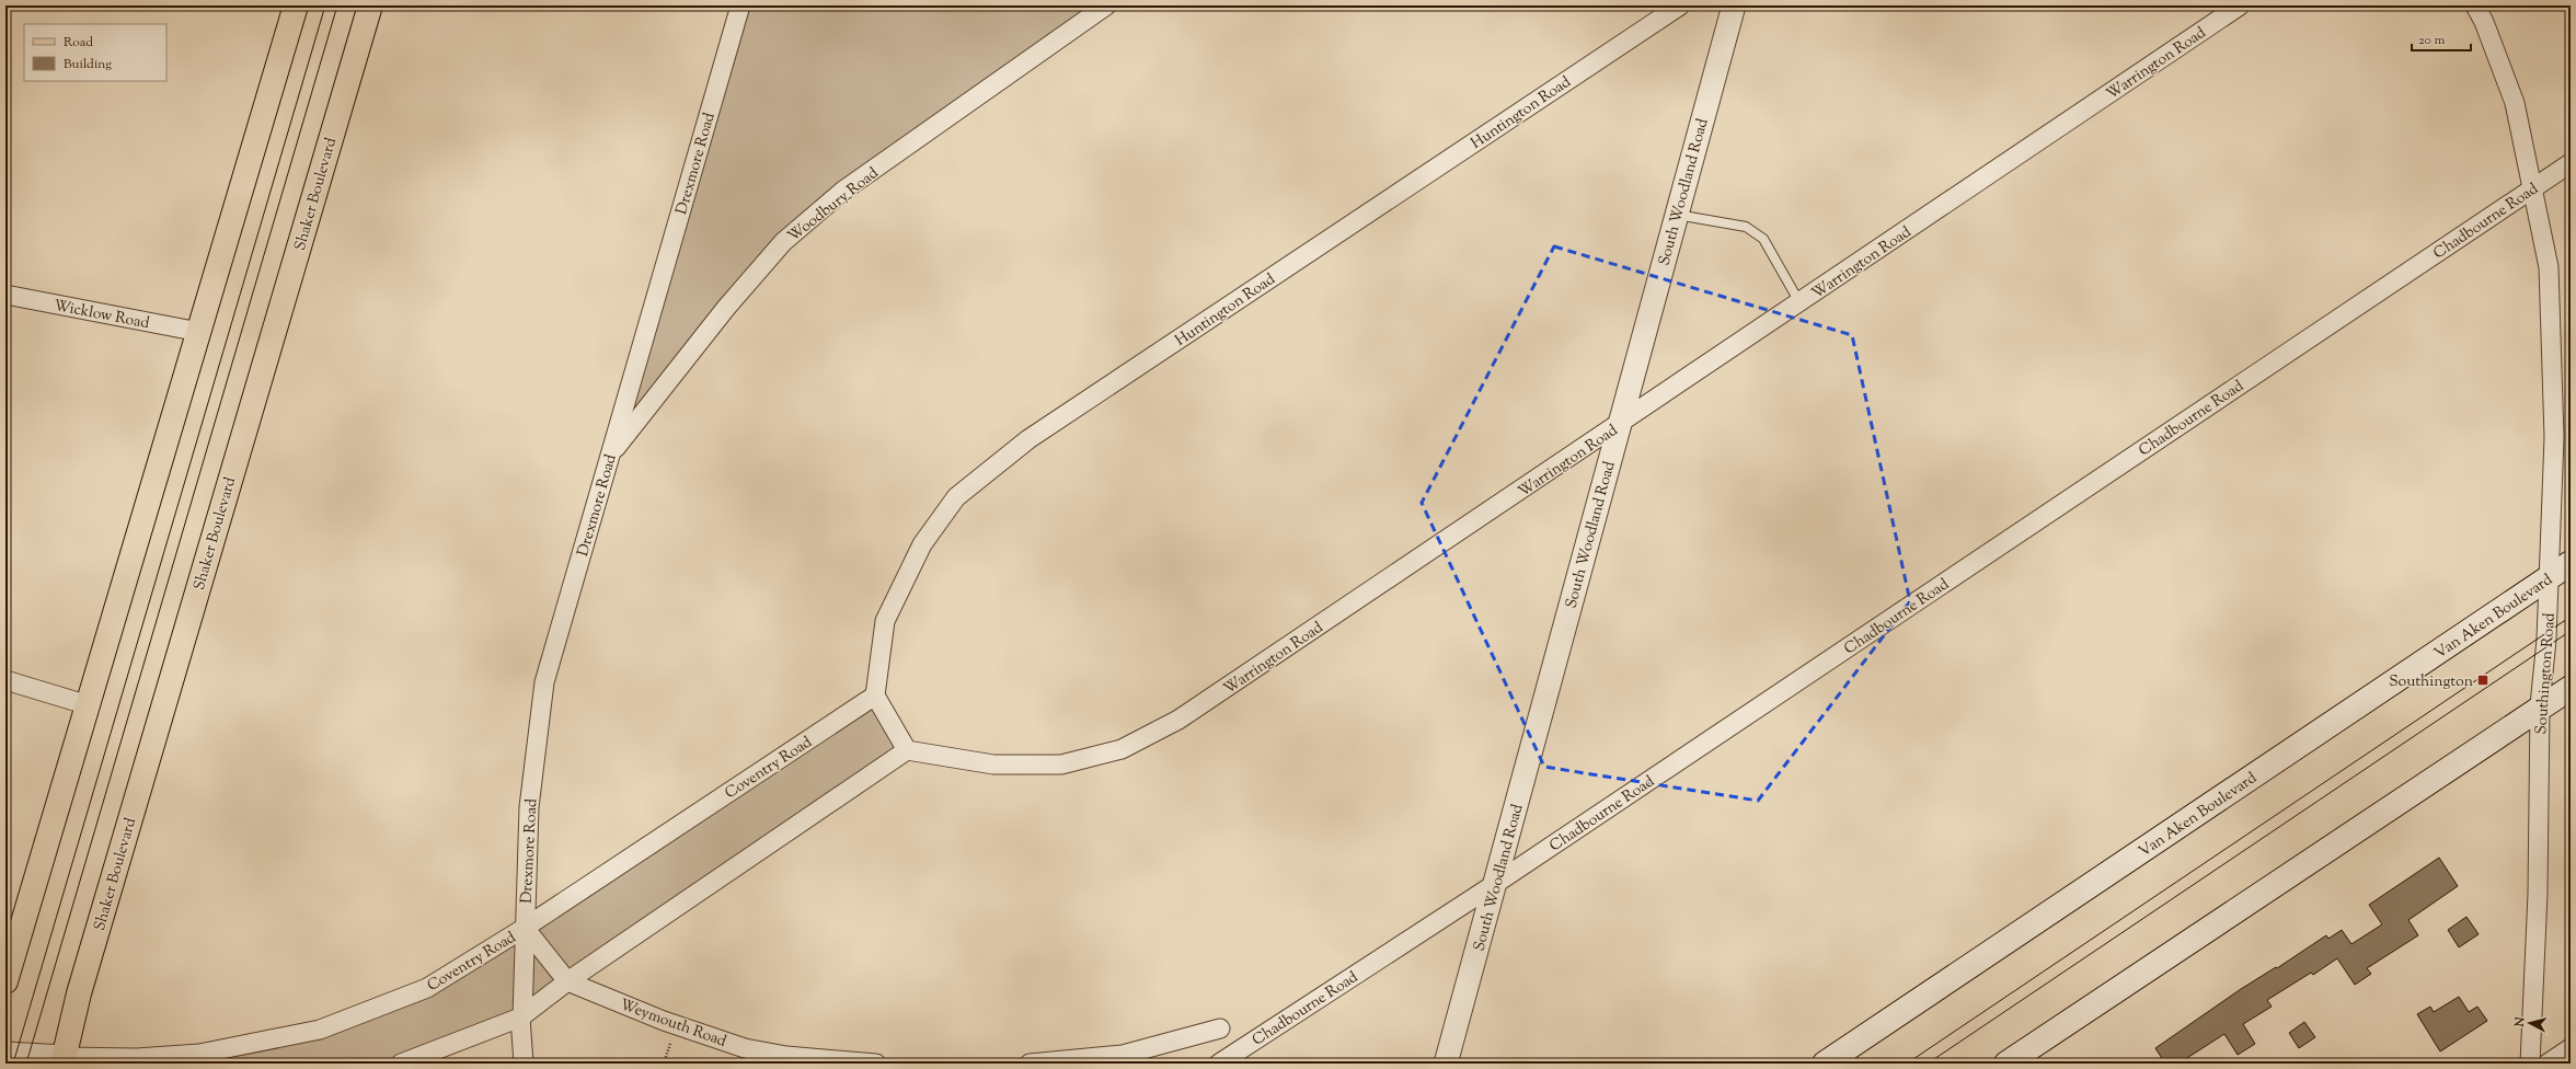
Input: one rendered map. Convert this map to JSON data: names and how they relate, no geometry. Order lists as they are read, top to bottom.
{
  "streets": {
    "main road": ["Shaker Boulevard", "Van Aken Boulevard"],
    "street": [
      "Warrington Road",
      "Huntington Road",
      "Drexmore Road",
      "South Woodland Road",
      "Woodbury Road",
      "Chadbourne Road",
      "Wicklow Road",
      "Southington Road",
      "Coventry Road",
      "Weymouth Road"
    ]
  },
  "crossings": [
    ["Warrington Road", "South Woodland Road"],
    ["Huntington Road", "Coventry Road"],
    ["Drexmore Road", "Woodbury Road"],
    ["Drexmore Road", "Coventry Road"],
    ["Drexmore Road", "Weymouth Road"],
    ["South Woodland Road", "Chadbourne Road"],
    ["Shaker Boulevard", "Coventry Road"],
    ["Chadbourne Road", "Southington Road"],
    ["Van Aken Boulevard", "Southington Road"],
    ["Coventry Road", "Weymouth Road"]
  ],
  "places": {
    "transit": ["Southington"]
  },
  "legend": ["Road", "Building"],
  "scale_bar": "20 m",
  "north": "left"
}
